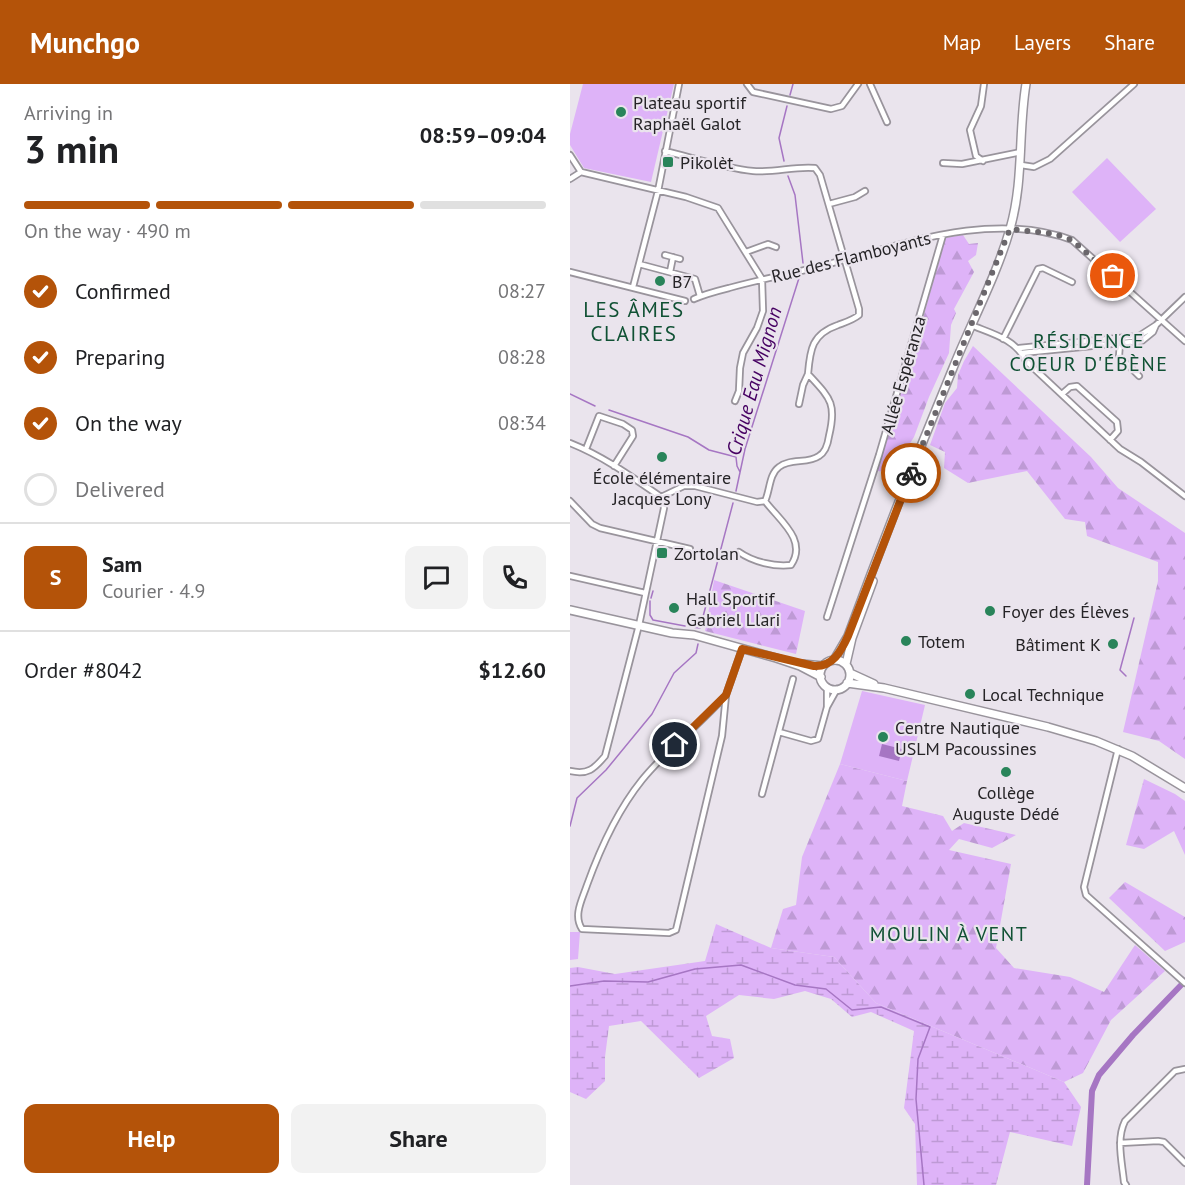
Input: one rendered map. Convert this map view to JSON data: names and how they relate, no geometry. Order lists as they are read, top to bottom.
{
  "streets": {
    "street": ["Rue des Flamboyants", "Allée Espéranza"]
  },
  "crossings": [
    ["Rue des Flamboyants", "Allée Espéranza"]
  ],
  "districts": ["LES ÂMES CLAIRES", "RÉSIDENCE COEUR D'ÉBÈNE", "MOULIN À VENT"],
  "water": ["Crique Eau Mignon"],
  "places": {
    "other": [
      "Plateau sportif Raphaël Galot",
      "B7",
      "École élémentaire Jacques Lony",
      "Hall Sportif Gabriel Llari",
      "Foyer des Élèves",
      "Totem",
      "Bâtiment K",
      "Local Technique",
      "Centre Nautique USLM Pacoussines",
      "Collège Auguste Dédé"
    ],
    "transit": ["Pikolèt", "Zortolan"]
  },
  "page": {
    "header": "Munchgo",
    "nav": ["Map", "Layers", "Share"],
    "heading": ["3 min", "Arriving in", "08:59–09:04"],
    "panel": [
      "Sam",
      "Courier · 4.9",
      "Order #8042",
      "$12.60"
    ],
    "bar": "On the way · 490 m",
    "list": [
      ["Confirmed", "08:27"],
      ["Preparing", "08:28"],
      ["On the way", "08:34"],
      "Delivered"
    ],
    "round": "S",
    "buttons": ["Help", "Share"]
  }
}
